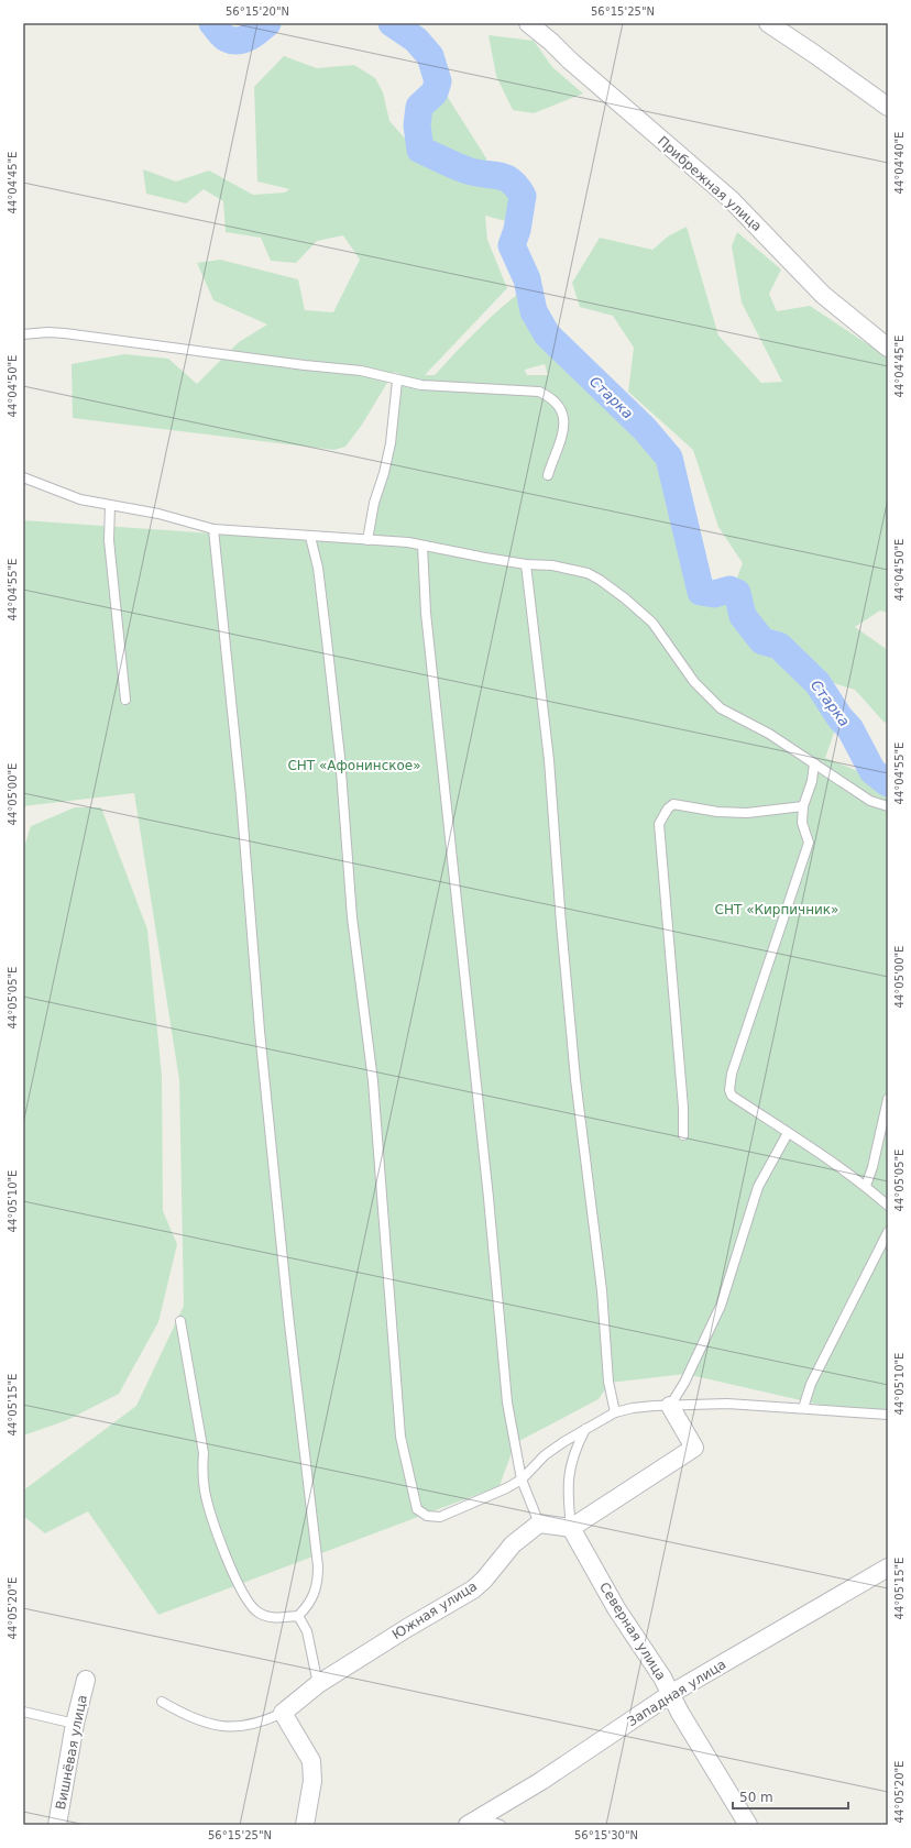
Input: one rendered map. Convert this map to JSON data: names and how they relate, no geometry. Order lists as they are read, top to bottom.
{
  "streets": {
    "street": [
      "Прибрежная улица",
      "Южная улица",
      "Северная улица",
      "Западная улица",
      "Вишнёвая улица"
    ]
  },
  "crossings": [
    ["Северная улица", "Западная улица"]
  ],
  "water": ["Старка"],
  "parks": ["СНТ «Афонинское»", "СНТ «Кирпичник»"],
  "scale_bar": "50 m",
  "coordinates": [
    "56°15'20\"N",
    "56°15'25\"N",
    "44°04'40\"E",
    "44°04'45\"E",
    "44°04'50\"E",
    "44°04'55\"E",
    "44°05'00\"E",
    "44°05'05\"E",
    "44°05'10\"E",
    "44°05'15\"E",
    "44°05'20\"E",
    "56°15'30\"N"
  ]
}
